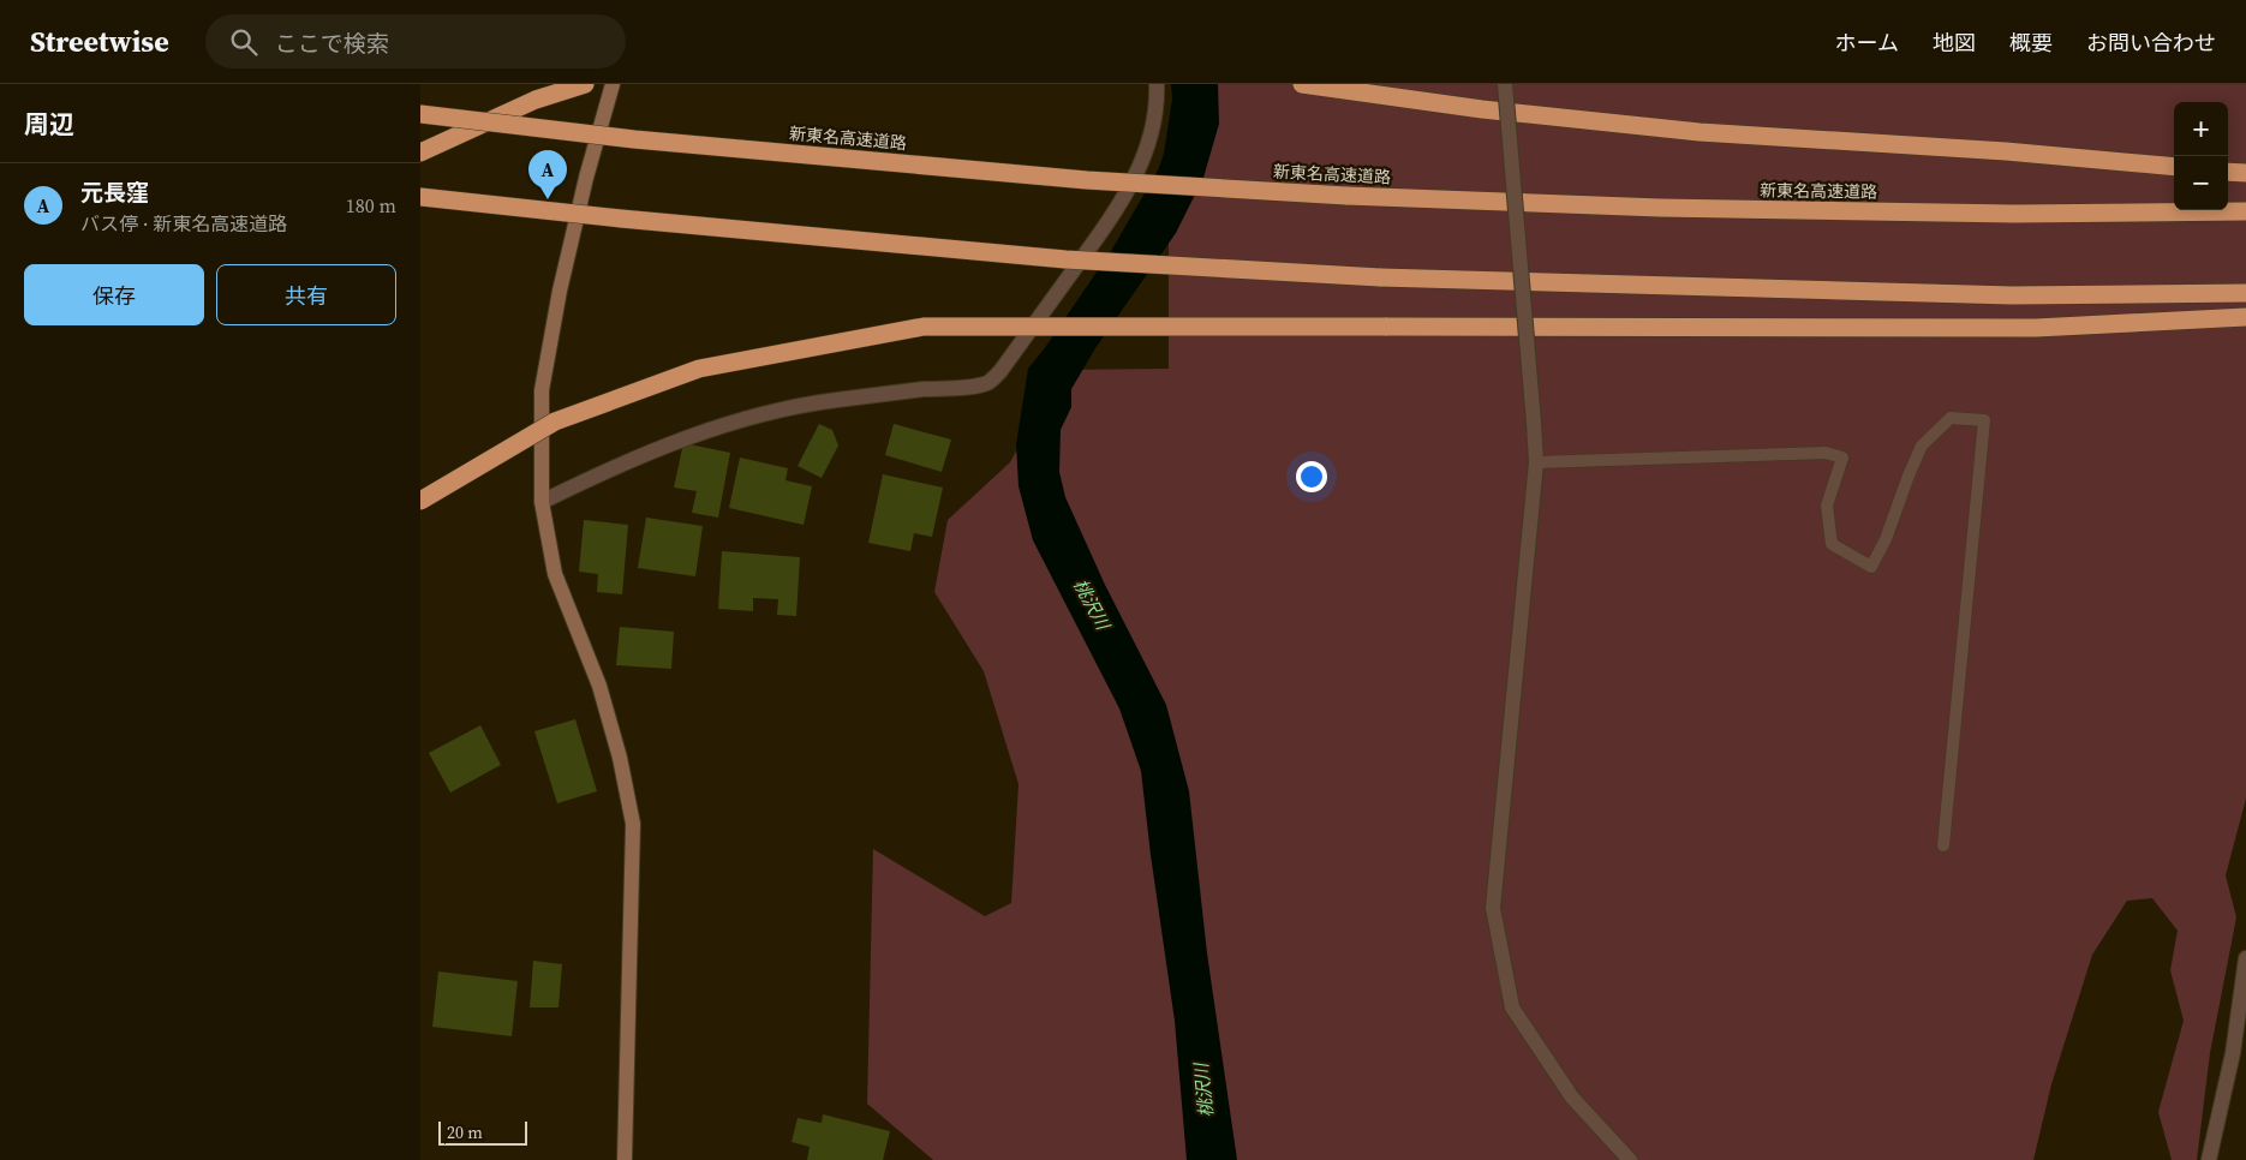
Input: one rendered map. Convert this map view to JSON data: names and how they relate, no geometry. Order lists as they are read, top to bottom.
{
  "streets": {
    "highway": ["新東名高速道路"]
  },
  "water": ["桃沢川"],
  "scale_bar": "20 m",
  "page": {
    "header": "Streetwise",
    "search": "ここで検索",
    "nav": [
      "ホーム",
      "地図",
      "概要",
      "お問い合わせ"
    ],
    "heading": "周辺",
    "map_buttons": ["+", "−"],
    "pins": "A",
    "list": [
      {
        "mark": "A",
        "name": "元長窪",
        "note": "バス停 · 新東名高速道路",
        "value": "180 m"
      }
    ],
    "buttons": ["保存", "共有"],
    "scale": "20 m"
  }
}
